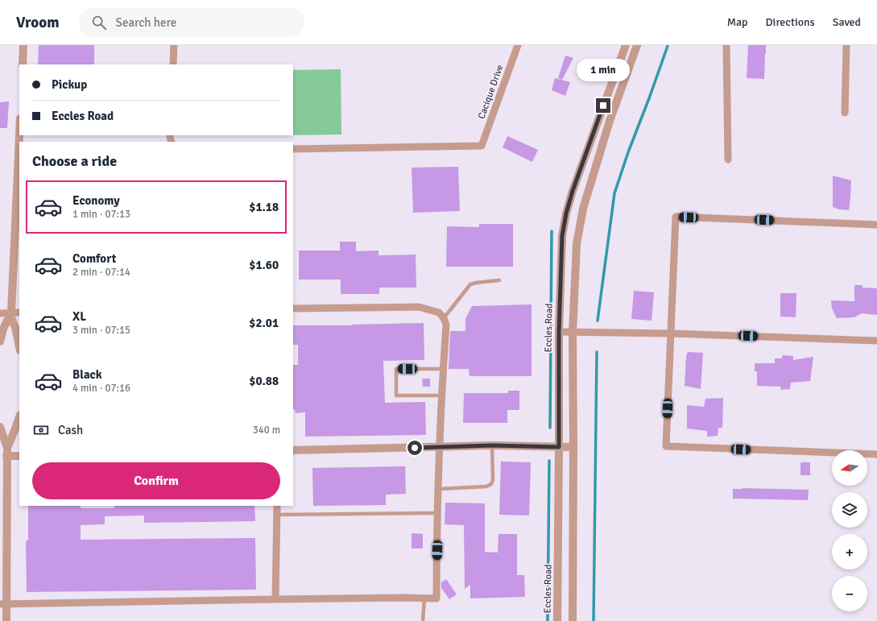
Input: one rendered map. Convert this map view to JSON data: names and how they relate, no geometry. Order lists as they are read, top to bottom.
{
  "streets": {
    "street": ["Cacique Drive", "Eccles Road"]
  },
  "north": "left",
  "page": {
    "header": "Vroom",
    "search": "Search here",
    "nav": ["Map", "Directions", "Saved"],
    "bubble": "1 min",
    "banner": ["Pickup", "Eccles Road"],
    "heading": "Choose a ride",
    "list": [
      {
        "name": "Economy",
        "note": "1 min · 07:13",
        "value": "$1.18"
      },
      {
        "name": "Comfort",
        "note": "2 min · 07:14",
        "value": "$1.60"
      },
      {
        "name": "XL",
        "note": "3 min · 07:15",
        "value": "$2.01"
      },
      {
        "name": "Black",
        "note": "4 min · 07:16",
        "value": "$0.88"
      }
    ],
    "pay": ["Cash", "340 m"],
    "map_buttons": ["+", "−"],
    "buttons": "Confirm"
  }
}
